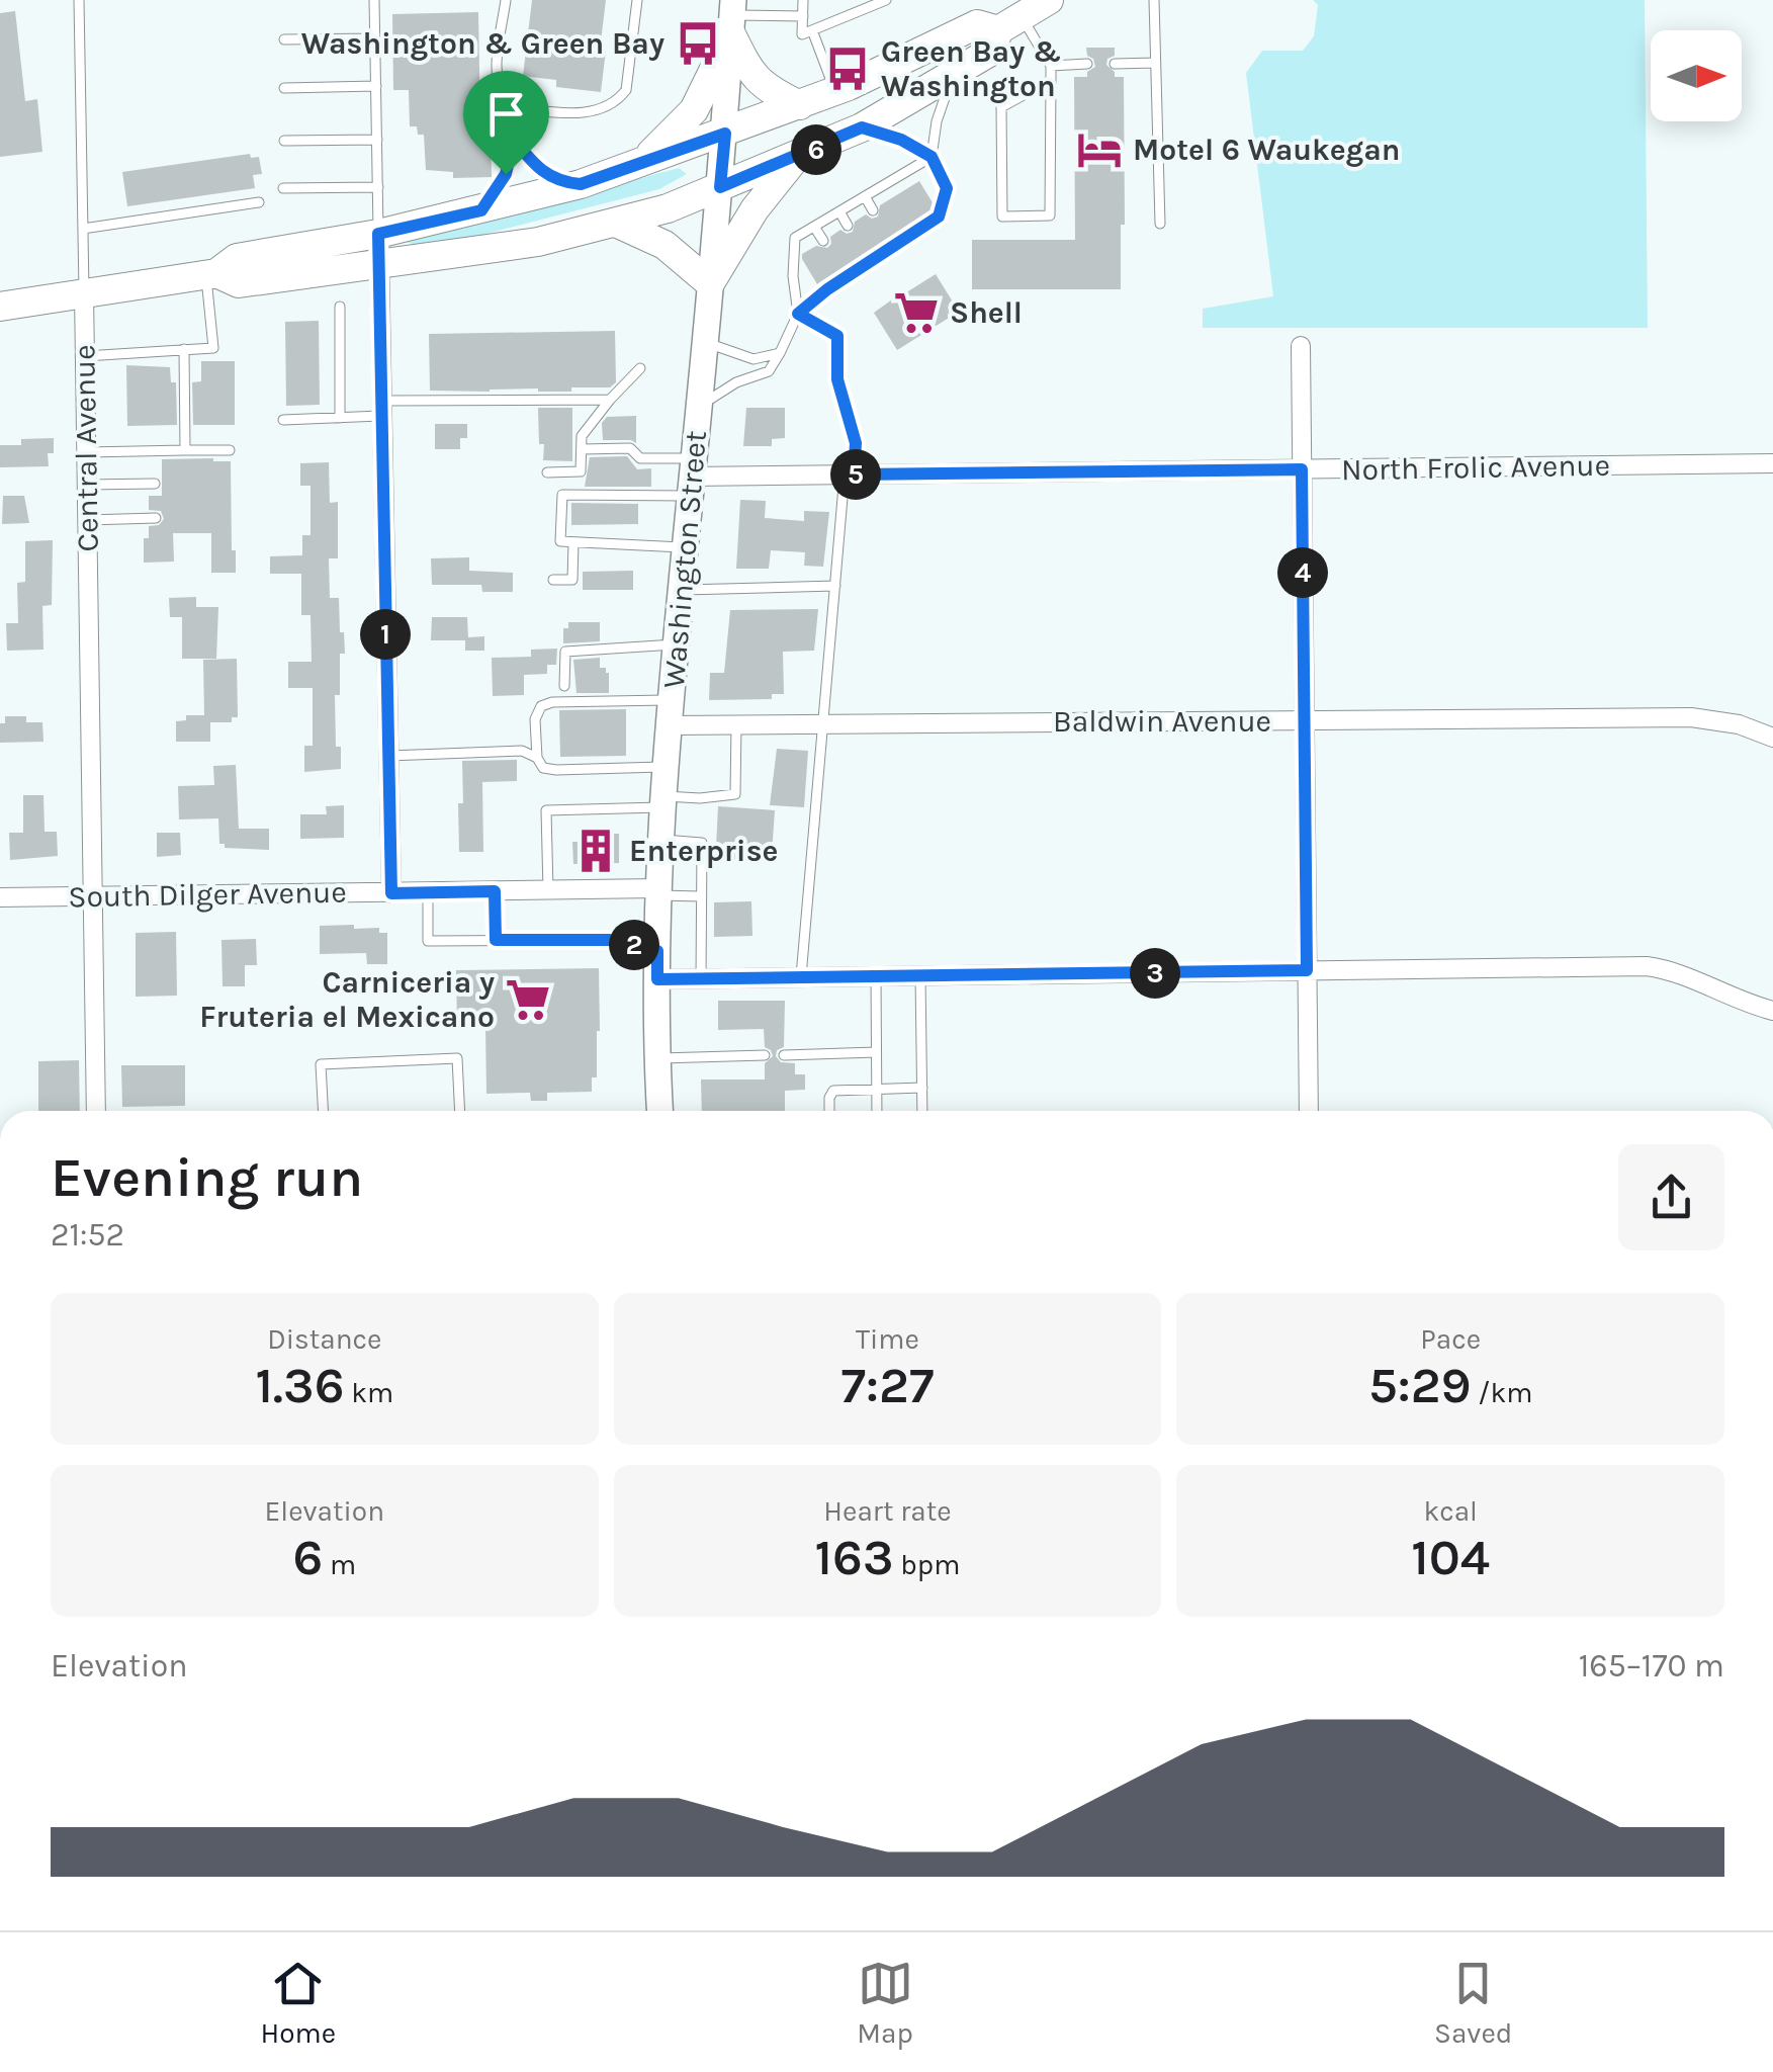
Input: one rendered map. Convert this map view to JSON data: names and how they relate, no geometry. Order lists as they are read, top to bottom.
{
  "streets": {
    "main road": ["Washington Street"],
    "street": [
      "Central Avenue",
      "North Frolic Avenue",
      "Baldwin Avenue",
      "South Dilger Avenue"
    ]
  },
  "crossings": [
    ["Central Avenue", "South Dilger Avenue"],
    ["North Frolic Avenue", "Washington Street"],
    ["Washington Street", "Baldwin Avenue"],
    ["Washington Street", "South Dilger Avenue"]
  ],
  "places": {
    "bus stop": ["Washington & Green Bay", "Green Bay & Washington"],
    "hotel": ["Motel 6 Waukegan"],
    "supermarket": ["Shell", "Carniceria y Fruteria el Mexicano"],
    "building": ["Enterprise"]
  },
  "north": "right",
  "page": {
    "pins": [
      "6",
      "5",
      "4",
      "1",
      "2",
      "3"
    ],
    "heading": ["Evening run", "21:52"],
    "stats": [
      ["Distance", "1.36 km"],
      ["Time", "7:27"],
      ["Pace", "5:29 /km"],
      ["Elevation", "6 m"],
      ["Heart rate", "163 bpm"],
      ["kcal", "104"]
    ],
    "chart": ["Elevation", "165–170 m"],
    "tabs": ["Home", "Map", "Saved"]
  }
}
